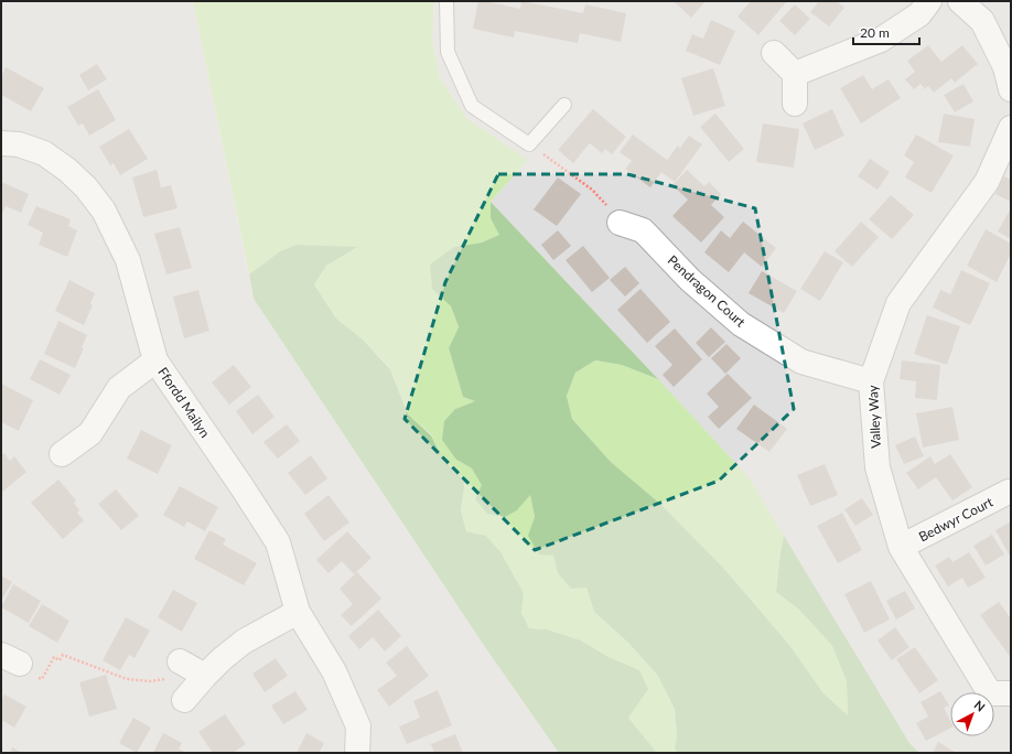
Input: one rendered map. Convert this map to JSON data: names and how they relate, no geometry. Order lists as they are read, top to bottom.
{
  "streets": {
    "street": [
      "Pendragon Court",
      "Ffordd Mailyn",
      "Valley Way",
      "Bedwyr Court"
    ]
  },
  "crossings": [
    ["Pendragon Court", "Valley Way"],
    ["Valley Way", "Bedwyr Court"]
  ],
  "scale_bar": "20 m",
  "north": "top right"
}
